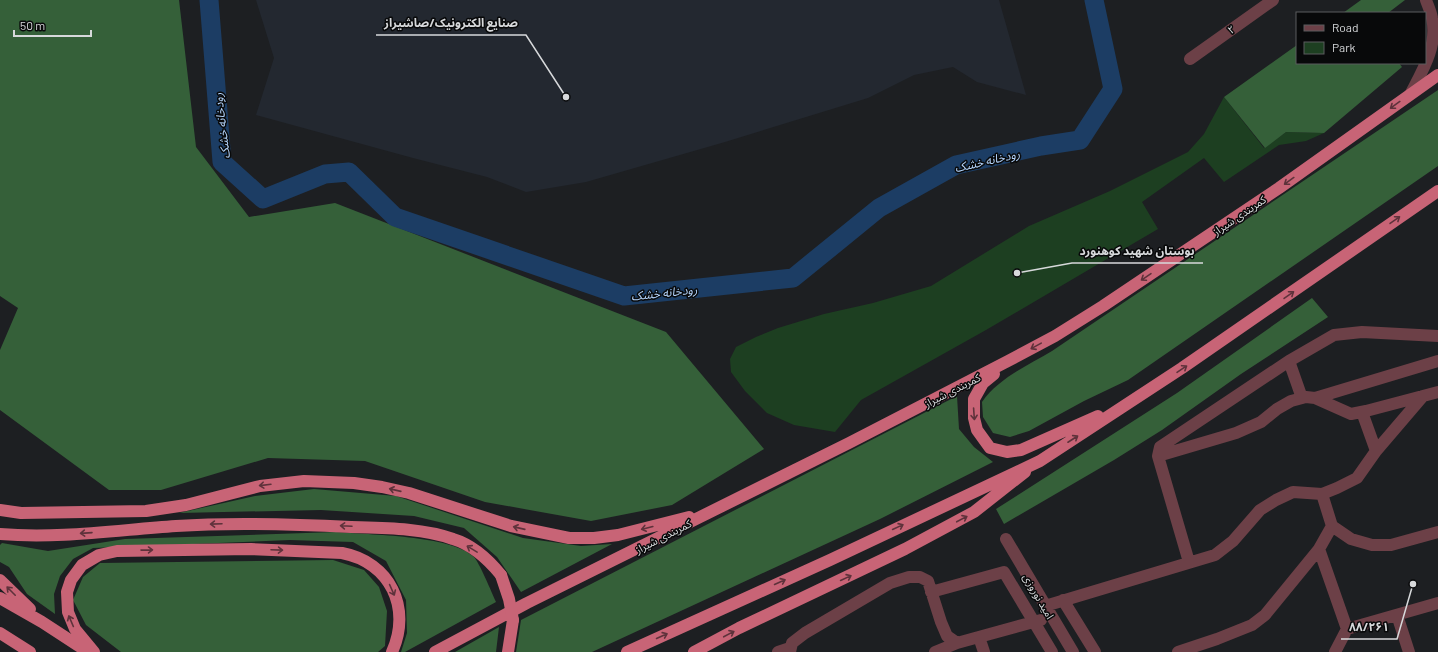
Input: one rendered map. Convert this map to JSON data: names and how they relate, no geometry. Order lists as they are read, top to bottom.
{
  "streets": {
    "highway": ["کمربندی شیراز"],
    "street": ["۲", "امید نوروزی"]
  },
  "water": ["رودخانه خشک"],
  "places": ["صنایع الکترونیک/صاشیراز", "بوستان شهید کوهنورد", "۸۸/۲۶۱"],
  "legend": ["Road", "Park"],
  "scale_bar": "50 m"
}
